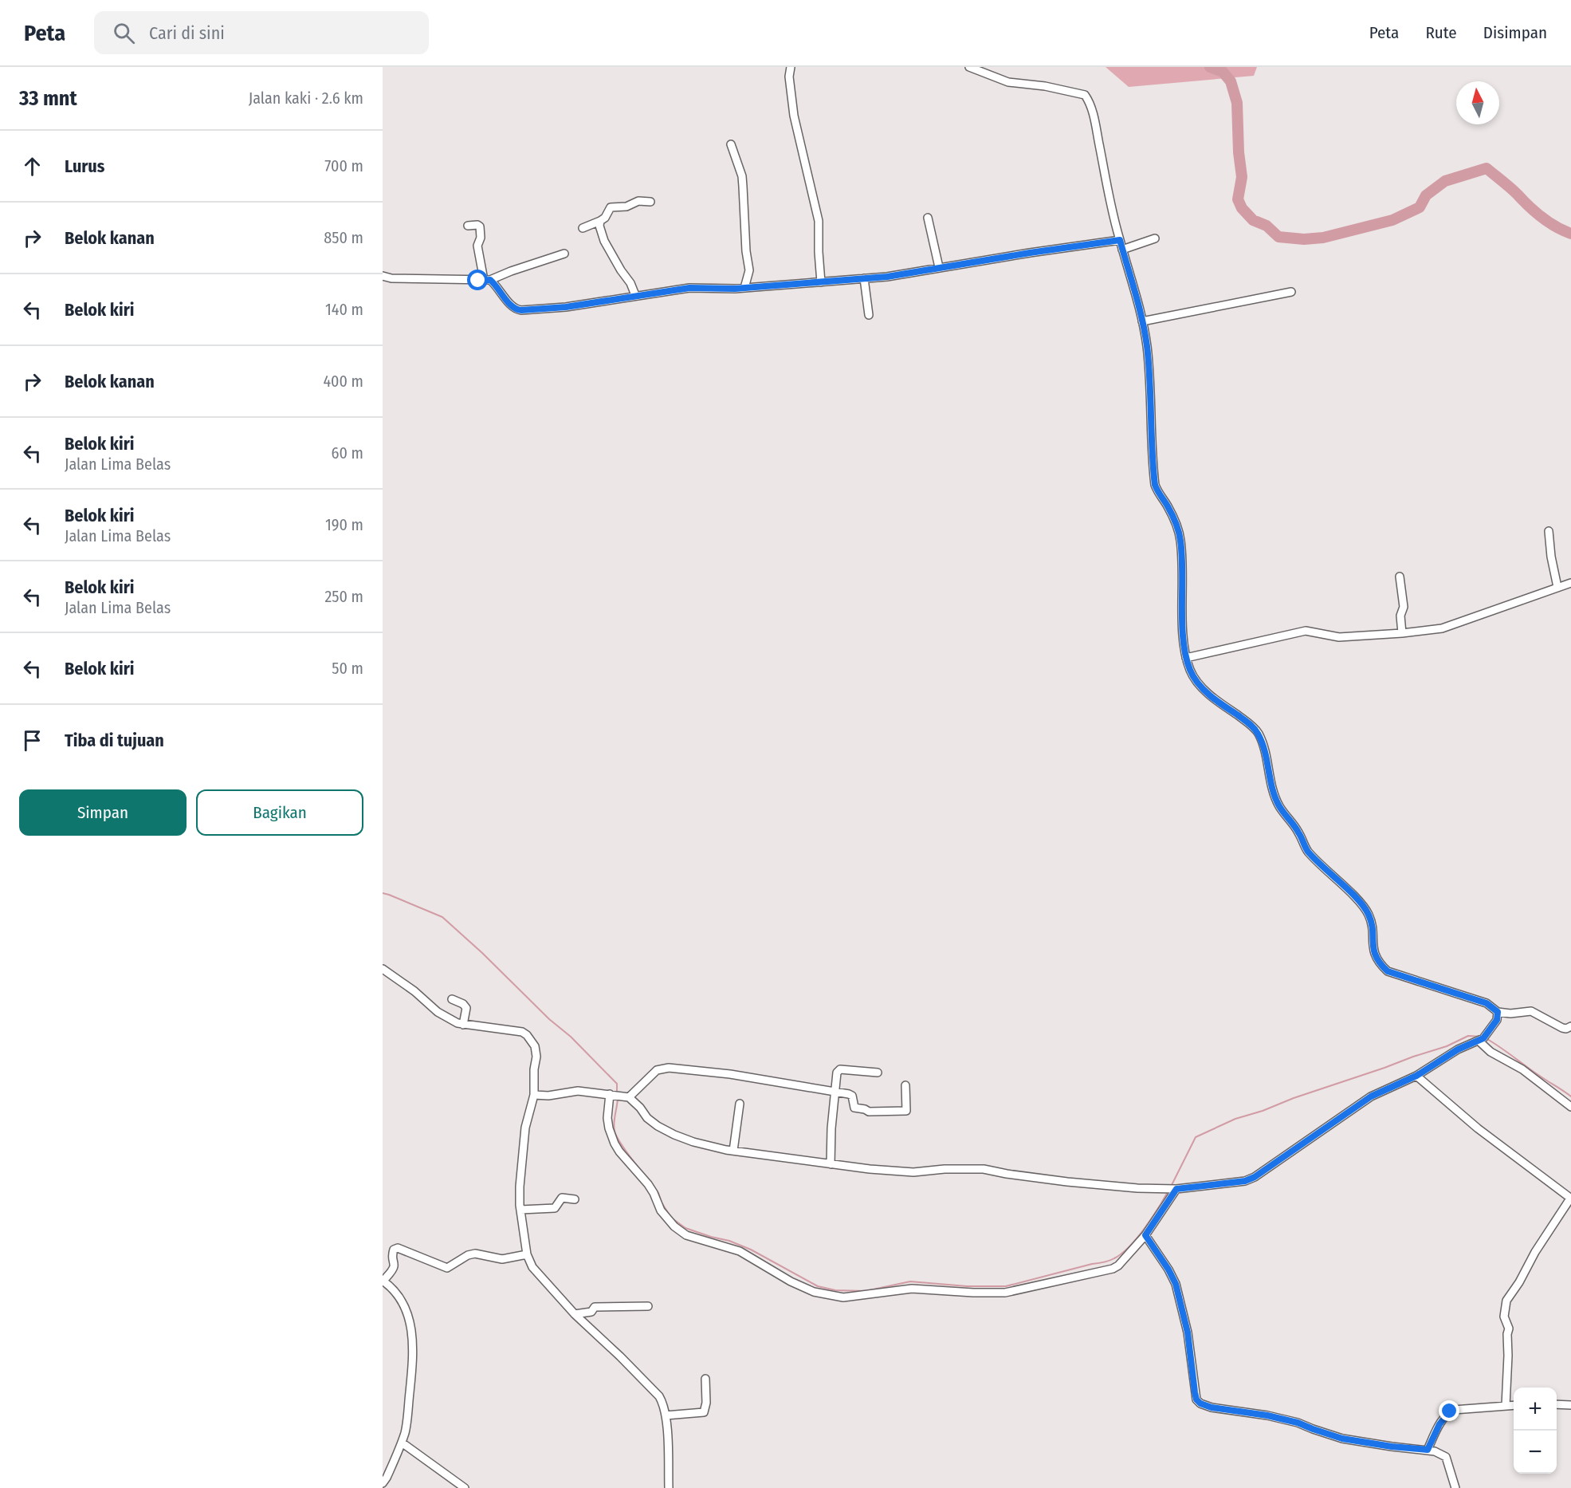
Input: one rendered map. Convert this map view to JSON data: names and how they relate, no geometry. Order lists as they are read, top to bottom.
{
  "north": "top",
  "page": {
    "header": "Peta",
    "search": "Cari di sini",
    "nav": ["Peta", "Rute", "Disimpan"],
    "heading": ["33 mnt", "Jalan kaki · 2.6 km"],
    "list": [
      ["Lurus", "700 m"],
      ["Belok kanan", "850 m"],
      ["Belok kiri", "140 m"],
      ["Belok kanan", "400 m"],
      ["Belok kiri", "Jalan Lima Belas", "60 m"],
      ["Belok kiri", "Jalan Lima Belas", "190 m"],
      ["Belok kiri", "Jalan Lima Belas", "250 m"],
      ["Belok kiri", "50 m"],
      "Tiba di tujuan"
    ],
    "buttons": ["Simpan", "Bagikan"],
    "map_buttons": ["+", "−"]
  }
}
